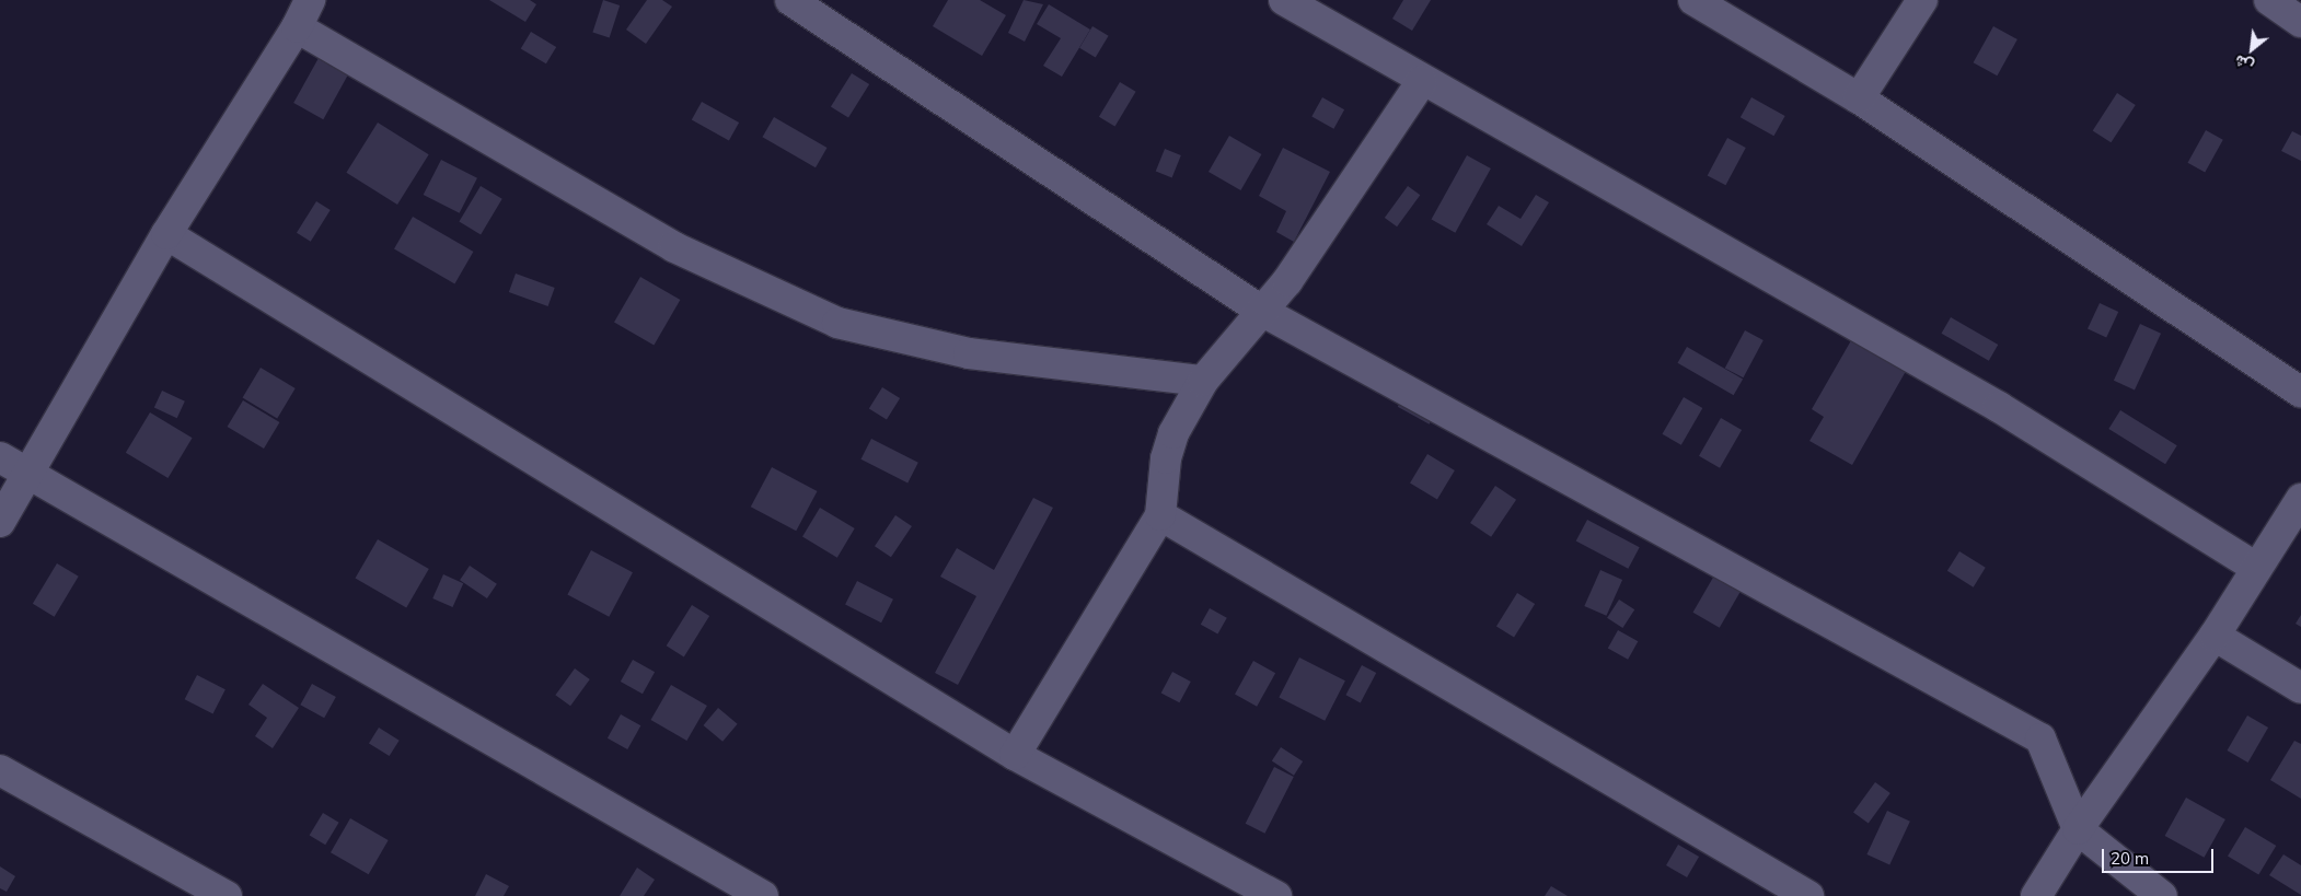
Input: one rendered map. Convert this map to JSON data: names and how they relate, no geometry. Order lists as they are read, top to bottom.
{
  "scale_bar": "20 m",
  "north": "bottom left"
}
